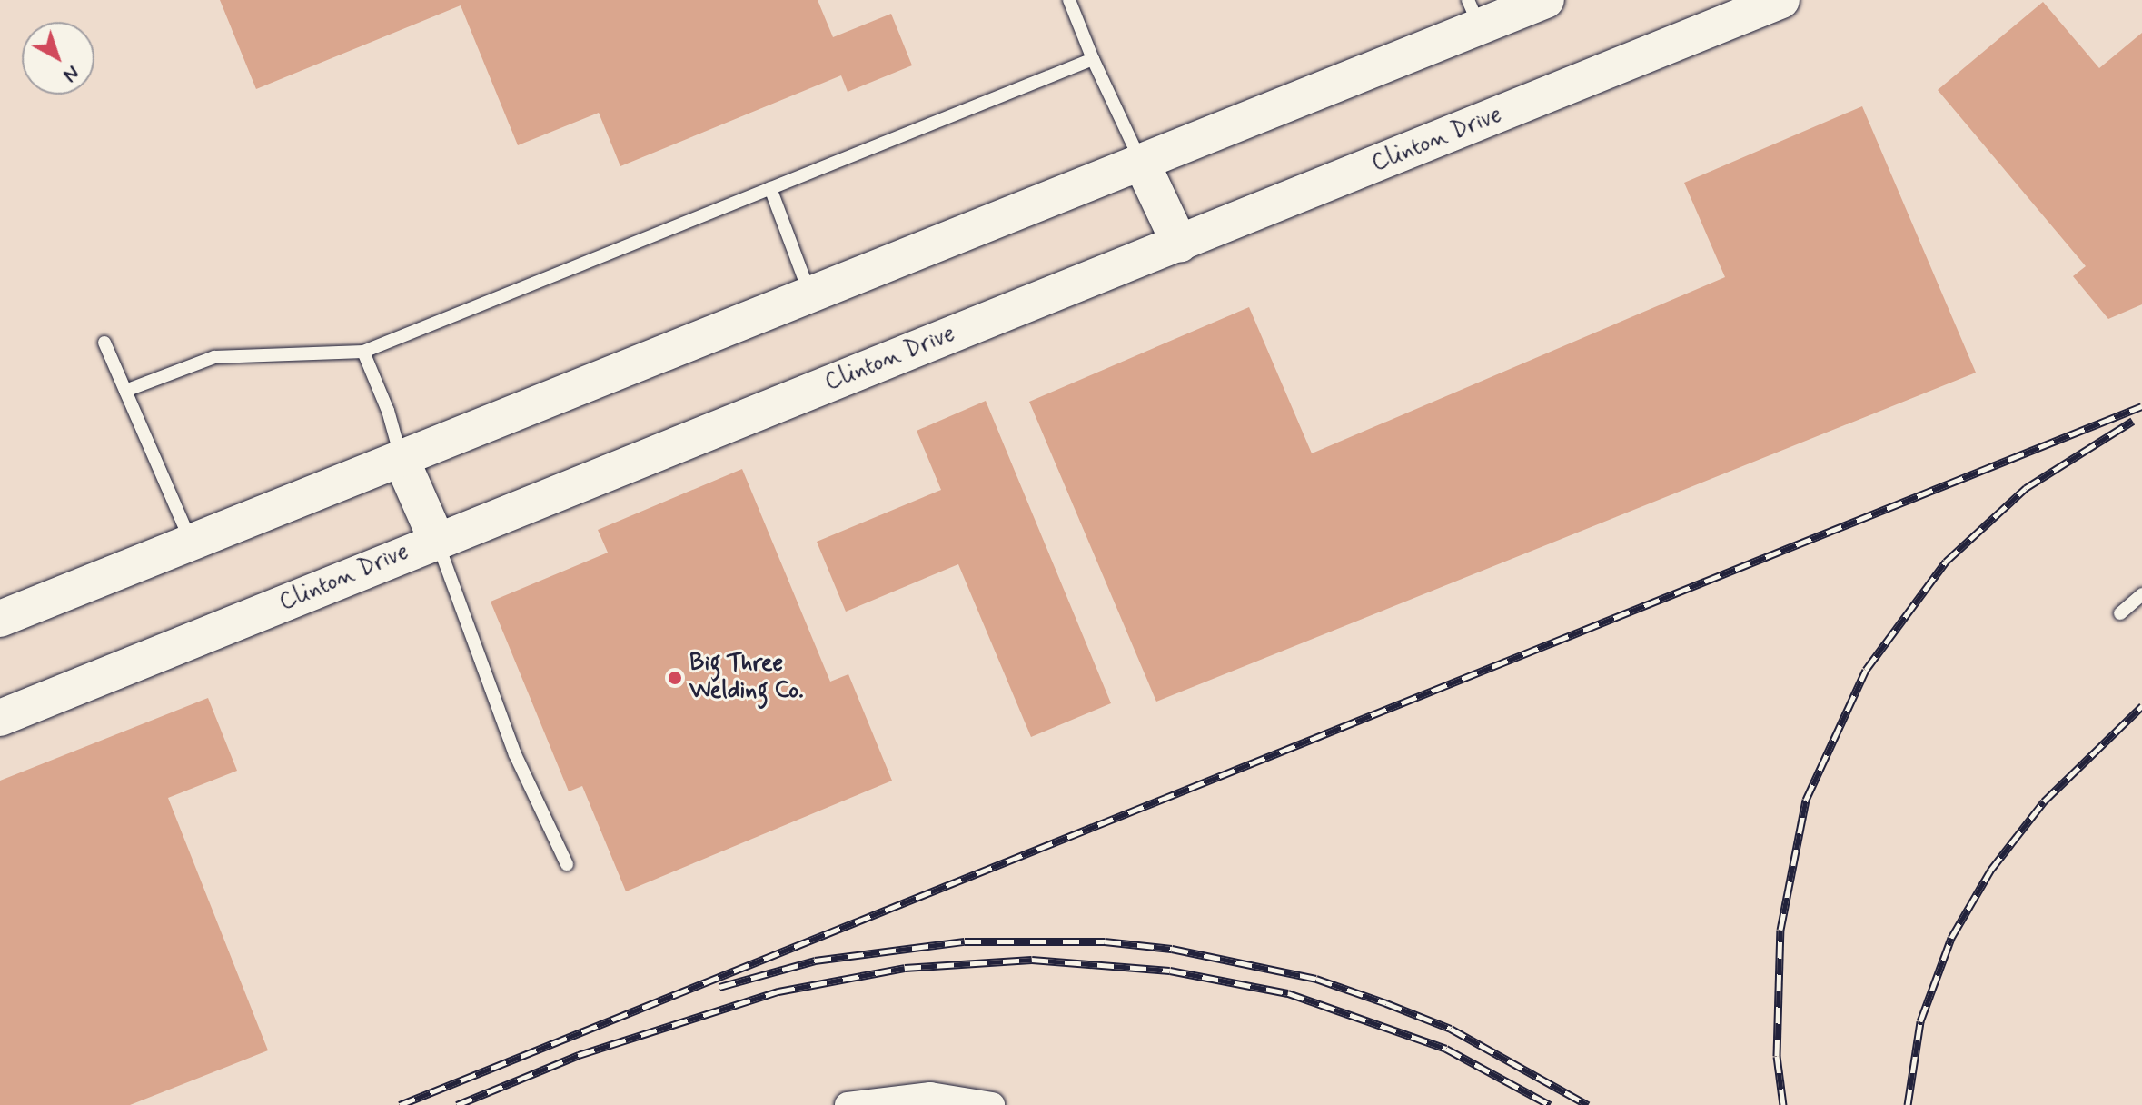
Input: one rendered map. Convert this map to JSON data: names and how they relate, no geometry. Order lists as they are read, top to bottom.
{
  "streets": {
    "main road": ["Clinton Drive"]
  },
  "places": ["Big Three Welding Co."],
  "north": "bottom right"
}
